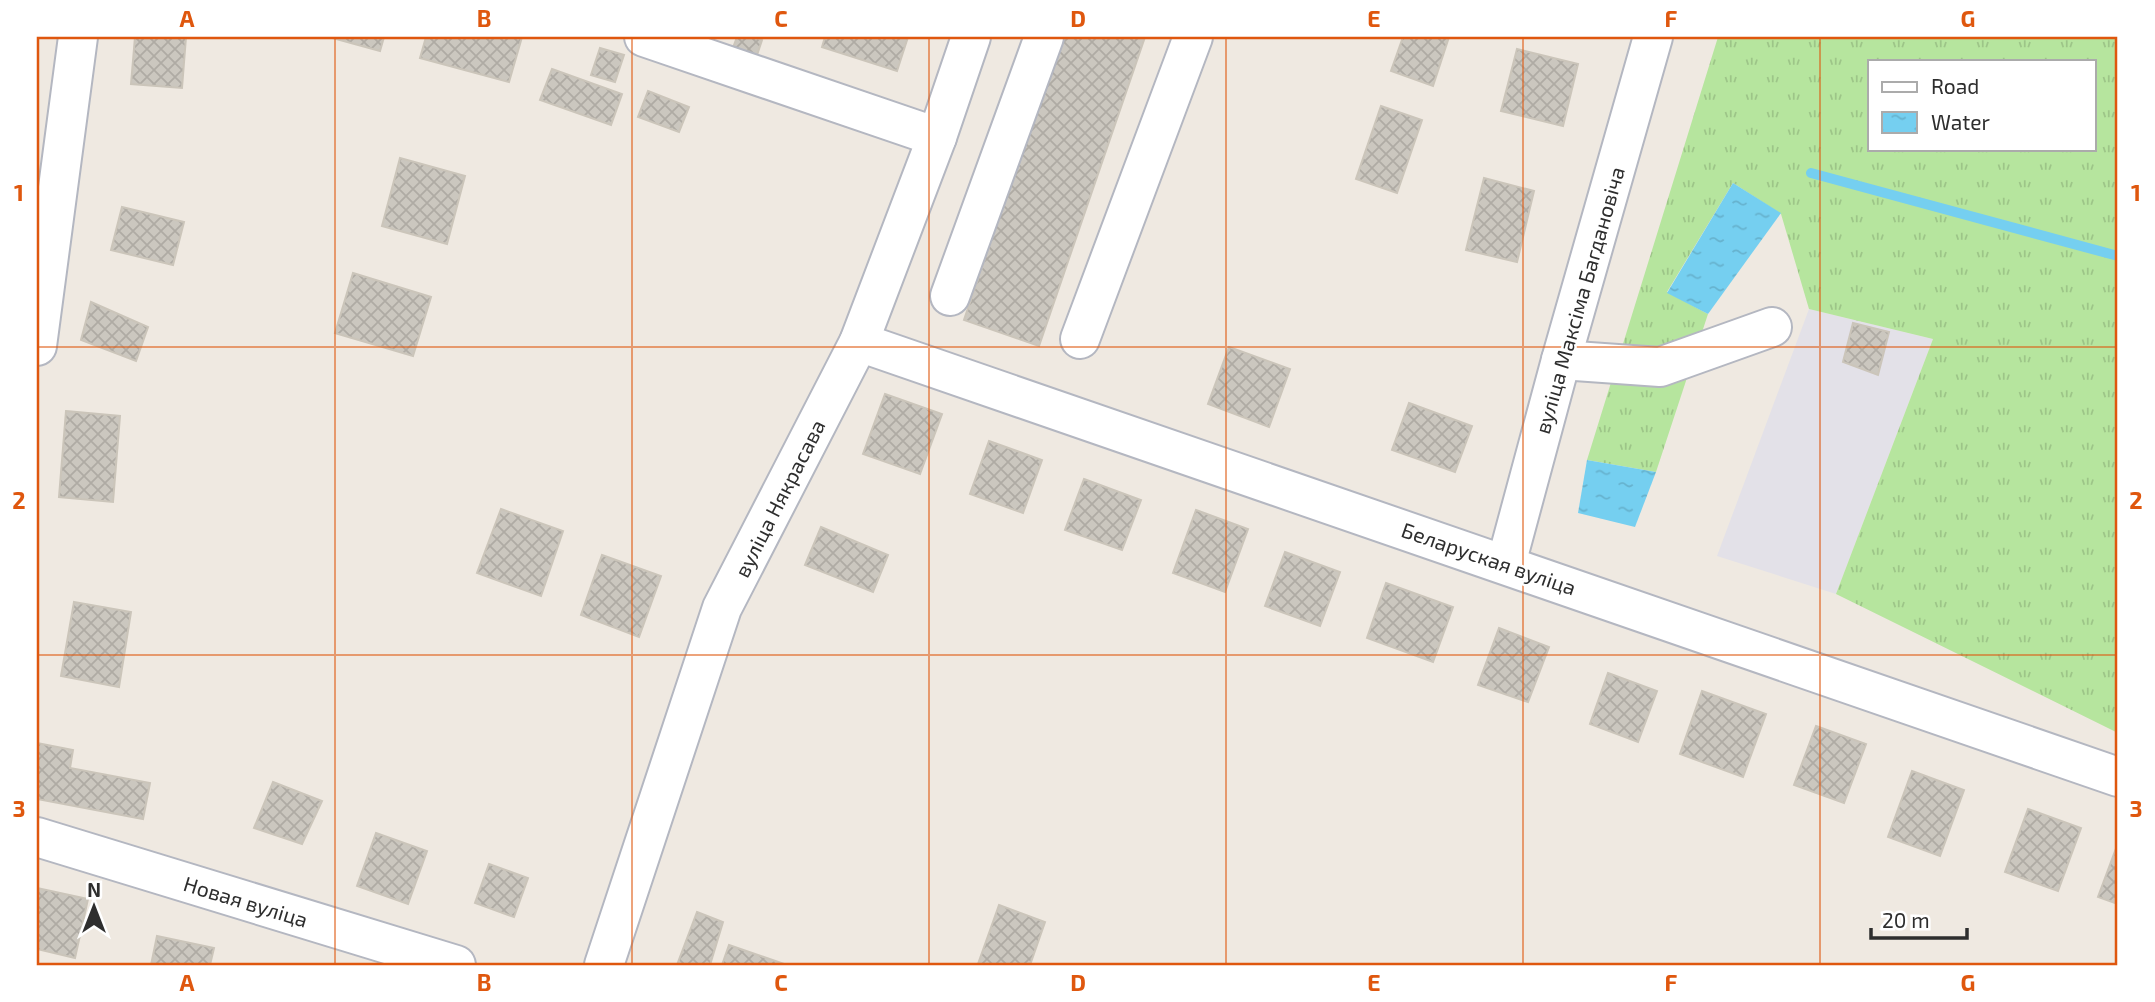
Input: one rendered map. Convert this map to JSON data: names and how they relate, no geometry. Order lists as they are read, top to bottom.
{
  "streets": {
    "street": [
      "вуліца Максіма Багдановіча",
      "вуліца Някрасава",
      "Беларуская вуліца",
      "Новая вуліца"
    ]
  },
  "crossings": [
    ["вуліца Максіма Багдановіча", "Беларуская вуліца"],
    ["вуліца Някрасава", "Беларуская вуліца"]
  ],
  "legend": ["Road", "Water"],
  "scale_bar": "20 m",
  "north": "top",
  "grid": {
    "columns": [
      "A",
      "B",
      "C",
      "D",
      "E",
      "F",
      "G"
    ],
    "rows": ["1", "2", "3"]
  }
}
